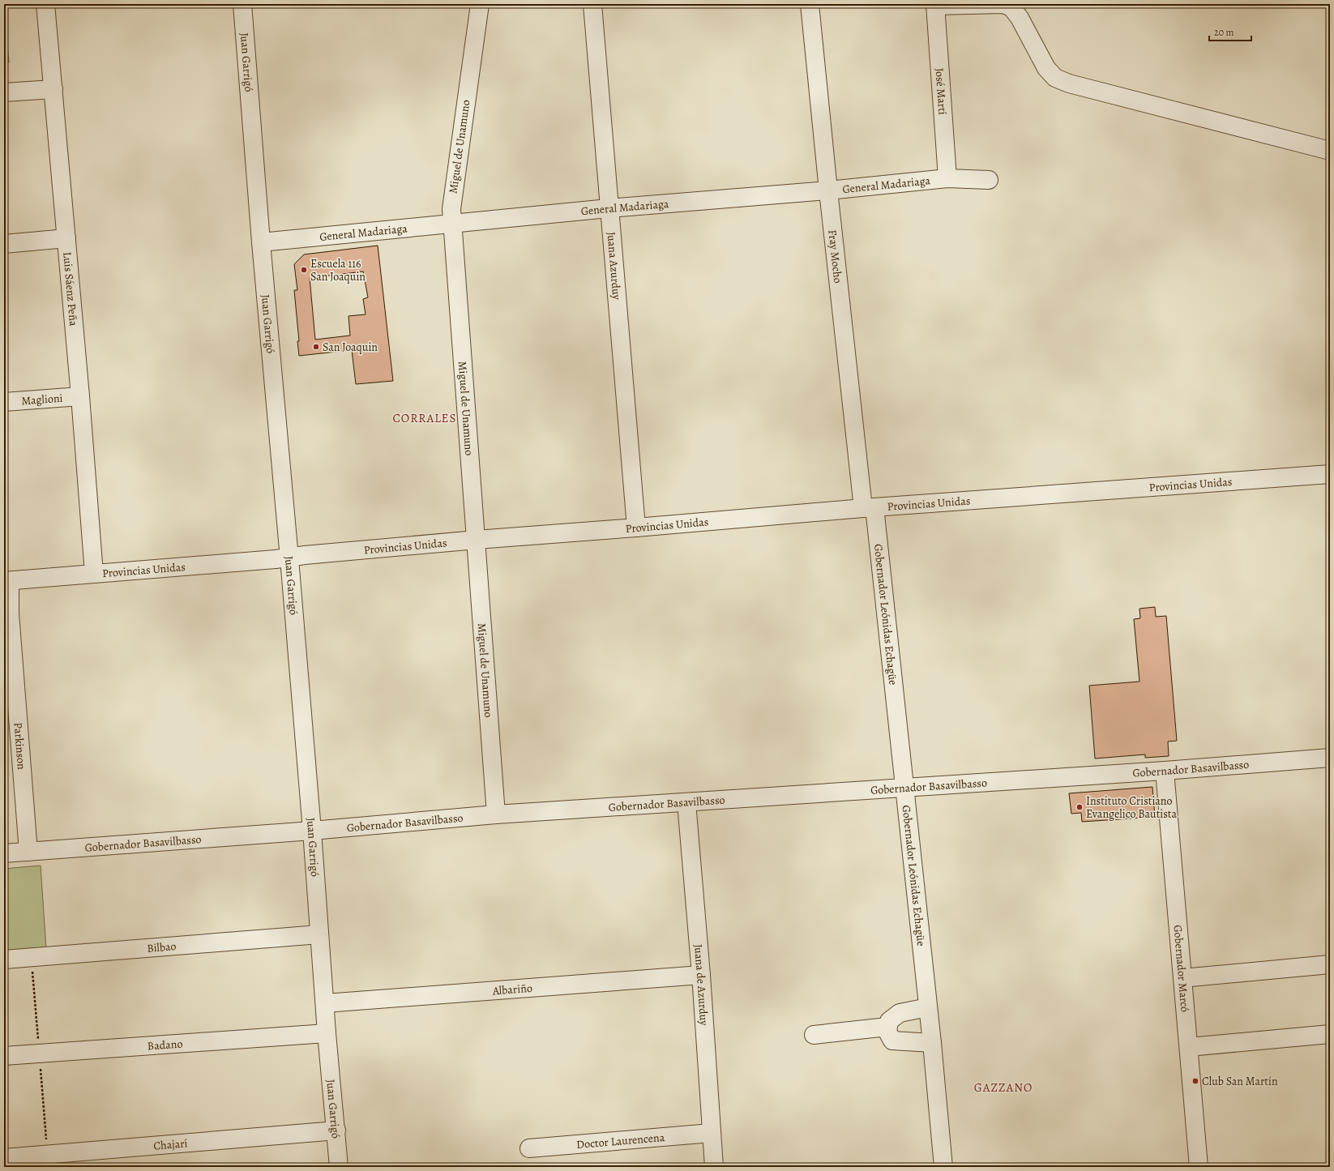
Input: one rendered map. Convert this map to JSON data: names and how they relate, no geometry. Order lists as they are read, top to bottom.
{
  "streets": {
    "street": [
      "Juan Garrigó",
      "José Martí",
      "Miguel de Unamuno",
      "General Madariaga",
      "Fray Mocho",
      "Juana Azurduy",
      "Luis Sáenz Peña",
      "Maglioni",
      "Provincias Unidas",
      "Gobernador Leónidas Echagüe",
      "Parkinson",
      "Gobernador Basavilbasso",
      "Bilbao",
      "Gobernador Marcó",
      "Juana de Azurduy",
      "Albariño",
      "Badano",
      "Doctor Laurencena",
      "Chajarí"
    ]
  },
  "crossings": [
    ["Juan Garrigó", "General Madariaga"],
    ["Juan Garrigó", "Provincias Unidas"],
    ["Juan Garrigó", "Gobernador Basavilbasso"],
    ["Juan Garrigó", "Bilbao"],
    ["Juan Garrigó", "Albariño"],
    ["Juan Garrigó", "Badano"],
    ["Juan Garrigó", "Chajarí"],
    ["José Martí", "General Madariaga"],
    ["Miguel de Unamuno", "General Madariaga"],
    ["Miguel de Unamuno", "Provincias Unidas"],
    ["Miguel de Unamuno", "Gobernador Basavilbasso"],
    ["General Madariaga", "Fray Mocho"],
    ["General Madariaga", "Juana Azurduy"],
    ["Fray Mocho", "Provincias Unidas"],
    ["Fray Mocho", "Gobernador Leónidas Echagüe"],
    ["Juana Azurduy", "Provincias Unidas"],
    ["Luis Sáenz Peña", "Maglioni"],
    ["Luis Sáenz Peña", "Provincias Unidas"],
    ["Provincias Unidas", "Gobernador Leónidas Echagüe"],
    ["Provincias Unidas", "Parkinson"],
    ["Gobernador Leónidas Echagüe", "Gobernador Basavilbasso"],
    ["Parkinson", "Gobernador Basavilbasso"],
    ["Gobernador Basavilbasso", "Gobernador Marcó"],
    ["Gobernador Basavilbasso", "Juana de Azurduy"],
    ["Juana de Azurduy", "Albariño"],
    ["Juana de Azurduy", "Doctor Laurencena"]
  ],
  "districts": ["CORRALES", "GAZZANO"],
  "places": [
    "Escuela 116 San Joaquin",
    "San Joaquin",
    "Instituto Cristiano Evangelico Bautista",
    "Club San Martín"
  ],
  "scale_bar": "20 m"
}
